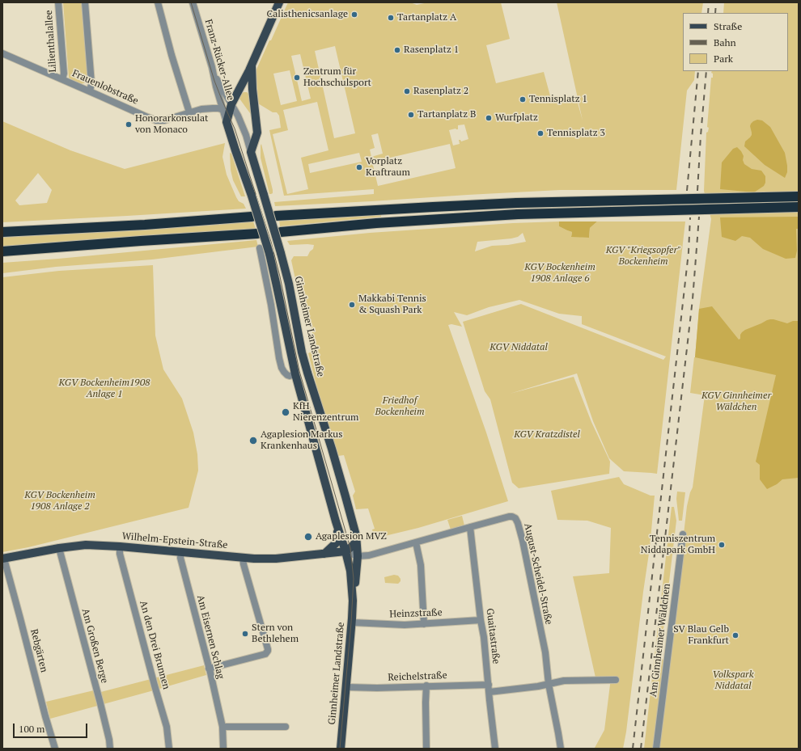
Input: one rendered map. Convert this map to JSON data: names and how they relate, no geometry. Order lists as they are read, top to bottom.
{
  "streets": {
    "main road": ["Ginnheimer Landstraße", "Wilhelm-Epstein-Straße"],
    "street": [
      "Lilienthalallee",
      "Franz-Rücker-Allee",
      "Frauenlobstraße",
      "August-Scheidel-Straße",
      "Heinzstraße",
      "Guaitastraße",
      "Am Eisernen Schlag",
      "Am Ginnheimer Wäldchen",
      "An den Drei Brunnen",
      "Am Großen Berge",
      "Rebgärten",
      "Reichelstraße"
    ]
  },
  "crossings": [
    ["Lilienthalallee", "Frauenlobstraße"],
    ["Franz-Rücker-Allee", "Frauenlobstraße"],
    ["Franz-Rücker-Allee", "Ginnheimer Landstraße"],
    ["Ginnheimer Landstraße", "Wilhelm-Epstein-Straße"],
    ["Ginnheimer Landstraße", "August-Scheidel-Straße"],
    ["Ginnheimer Landstraße", "Heinzstraße"],
    ["Ginnheimer Landstraße", "Reichelstraße"],
    ["Wilhelm-Epstein-Straße", "August-Scheidel-Straße"],
    ["Wilhelm-Epstein-Straße", "Am Eisernen Schlag"],
    ["Wilhelm-Epstein-Straße", "An den Drei Brunnen"],
    ["Wilhelm-Epstein-Straße", "Am Großen Berge"],
    ["Wilhelm-Epstein-Straße", "Rebgärten"],
    ["August-Scheidel-Straße", "Guaitastraße"],
    ["Heinzstraße", "Guaitastraße"],
    ["Guaitastraße", "Reichelstraße"]
  ],
  "parks": [
    "KGV \"Kriegsopfer\" Bockenheim",
    "KGV Bockenheim 1908 Anlage 6",
    "KGV Niddatal",
    "KGV Bockenheim1908 Anlage 1",
    "KGV Ginnheimer Wäldchen",
    "Friedhof Bockenheim",
    "KGV Kratzdistel",
    "KGV Bockenheim 1908 Anlage 2",
    "Volkspark Niddatal"
  ],
  "places": [
    "Calisthenicsanlage",
    "Tartanplatz A",
    "Rasenplatz 1",
    "Zentrum für Hochschulsport",
    "Rasenplatz 2",
    "Tennisplatz 1",
    "Tartanplatz B",
    "Wurfplatz",
    "Honorarkonsulat von Monaco",
    "Tennisplatz 3",
    "Vorplatz Kraftraum",
    "Makkabi Tennis & Squash Park",
    "KfH Nierenzentrum",
    "Agaplesion Markus Krankenhaus",
    "Agaplesion MVZ",
    "Tenniszentrum Niddapark GmbH",
    "Stern von Bethlehem",
    "SV Blau Gelb Frankfurt"
  ],
  "legend": ["Straße", "Bahn", "Park"],
  "scale_bar": "100 m"
}
